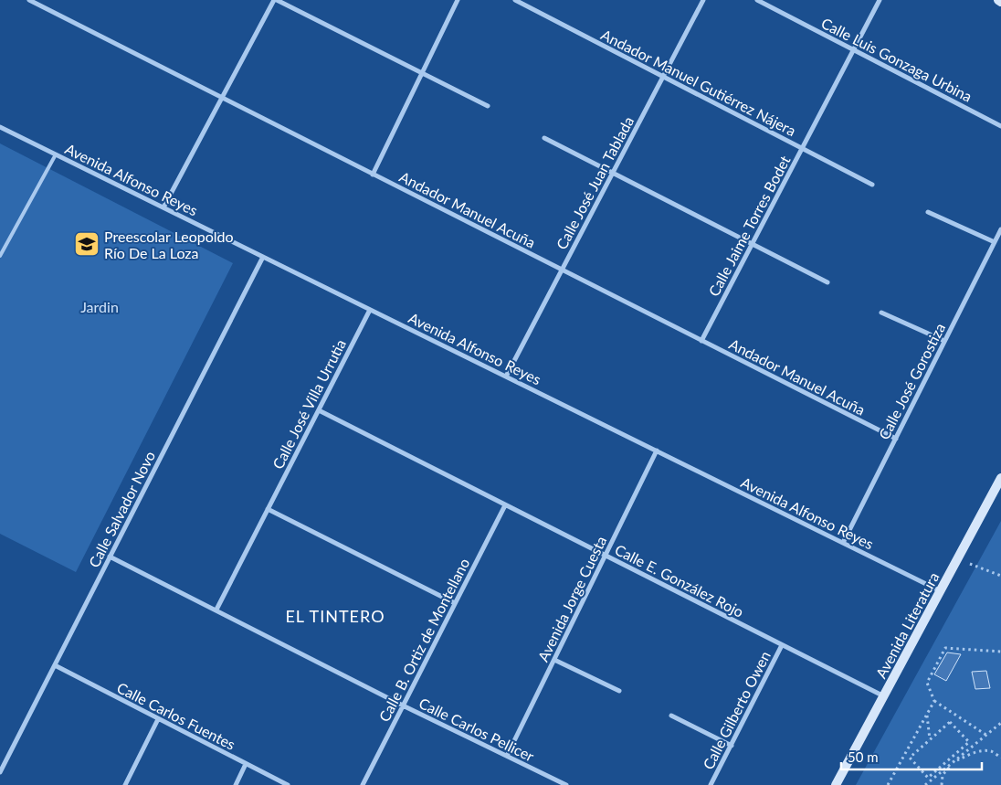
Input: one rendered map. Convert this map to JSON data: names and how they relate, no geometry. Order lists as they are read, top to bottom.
{
  "streets": {
    "street": [
      "Calle Luis Gonzaga Urbina",
      "Andador Manuel Gutiérrez Nájera",
      "Avenida Alfonso Reyes",
      "Calle José Juan Tablada",
      "Andador Manuel Acuña",
      "Calle Jaime Torres Bodet",
      "Calle José Gorostiza",
      "Calle José Villa Urrutia",
      "Calle Salvador Novo",
      "Calle E. González Rojo",
      "Avenida Jorge Cuesta",
      "Avenida Literatura",
      "Calle B. Ortiz de Montellano",
      "Calle Gilberto Owen",
      "Calle Carlos Fuentes",
      "Calle Carlos Pellicer"
    ]
  },
  "crossings": [
    ["Calle Luis Gonzaga Urbina", "Calle Jaime Torres Bodet"],
    ["Andador Manuel Gutiérrez Nájera", "Calle José Juan Tablada"],
    ["Andador Manuel Gutiérrez Nájera", "Calle Jaime Torres Bodet"],
    ["Avenida Alfonso Reyes", "Calle José Juan Tablada"],
    ["Avenida Alfonso Reyes", "Calle José Gorostiza"],
    ["Avenida Alfonso Reyes", "Calle José Villa Urrutia"],
    ["Avenida Alfonso Reyes", "Calle Salvador Novo"],
    ["Avenida Alfonso Reyes", "Avenida Jorge Cuesta"],
    ["Avenida Alfonso Reyes", "Avenida Literatura"],
    ["Calle José Juan Tablada", "Andador Manuel Acuña"],
    ["Andador Manuel Acuña", "Calle Jaime Torres Bodet"],
    ["Andador Manuel Acuña", "Calle José Gorostiza"],
    ["Calle José Villa Urrutia", "Calle E. González Rojo"],
    ["Calle José Villa Urrutia", "Calle Carlos Pellicer"],
    ["Calle Salvador Novo", "Calle Carlos Fuentes"],
    ["Calle Salvador Novo", "Calle Carlos Pellicer"],
    ["Calle E. González Rojo", "Avenida Jorge Cuesta"],
    ["Calle E. González Rojo", "Avenida Literatura"],
    ["Calle E. González Rojo", "Calle B. Ortiz de Montellano"],
    ["Calle E. González Rojo", "Calle Gilberto Owen"],
    ["Avenida Jorge Cuesta", "Calle Carlos Pellicer"],
    ["Calle B. Ortiz de Montellano", "Calle Carlos Pellicer"]
  ],
  "districts": ["EL TINTERO"],
  "parks": ["Jardin"],
  "places": {
    "school or university": ["Preescolar Leopoldo Río De La Loza"]
  },
  "scale_bar": "50 m"
}
